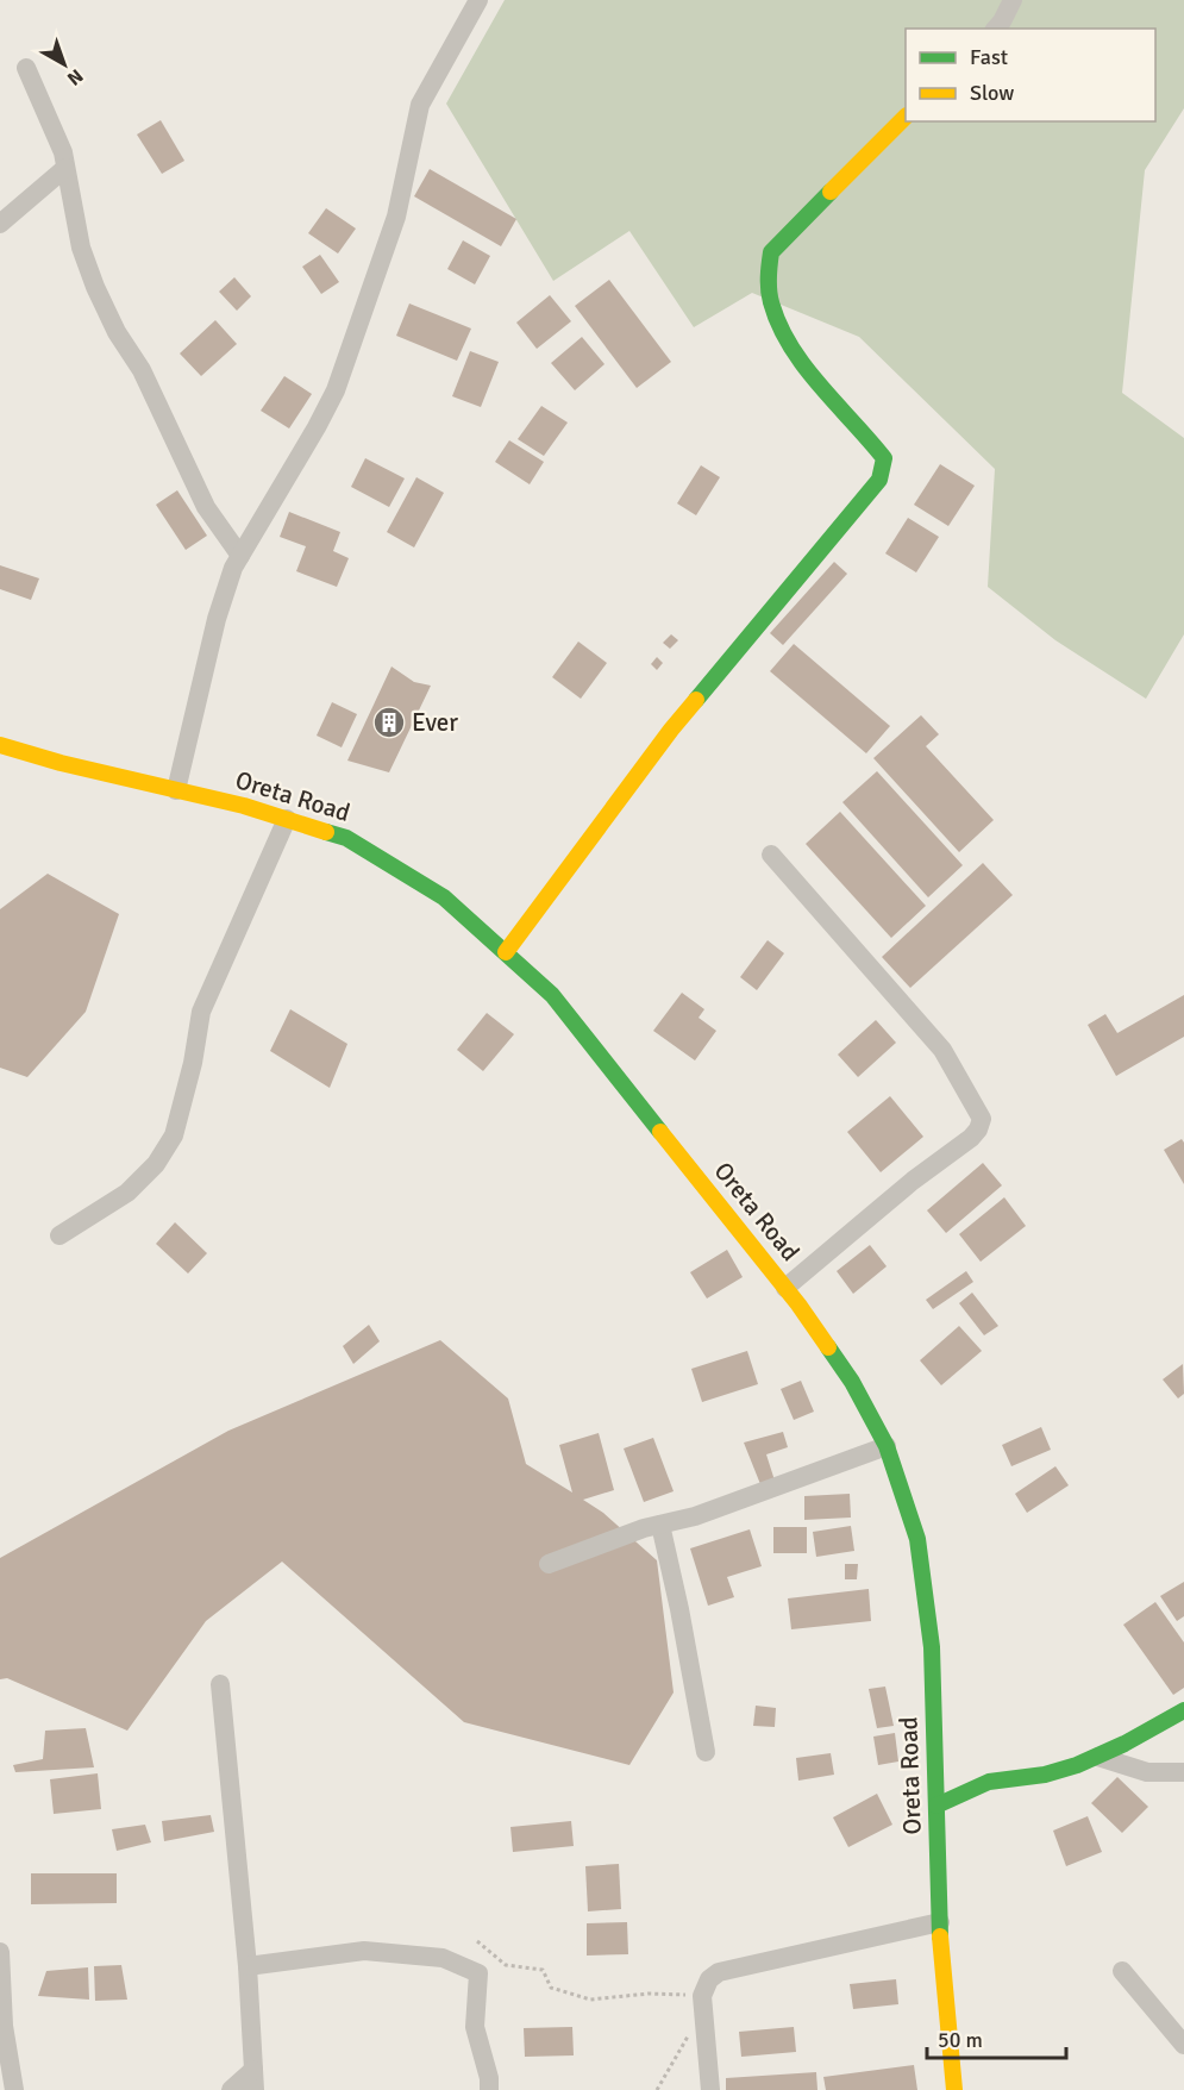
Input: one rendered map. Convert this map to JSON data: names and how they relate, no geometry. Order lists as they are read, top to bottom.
{
  "streets": {
    "street": ["Oreta Road"]
  },
  "places": {
    "building": ["Ever"]
  },
  "legend": ["Fast", "Slow"],
  "scale_bar": "50 m",
  "north": "bottom right"
}
